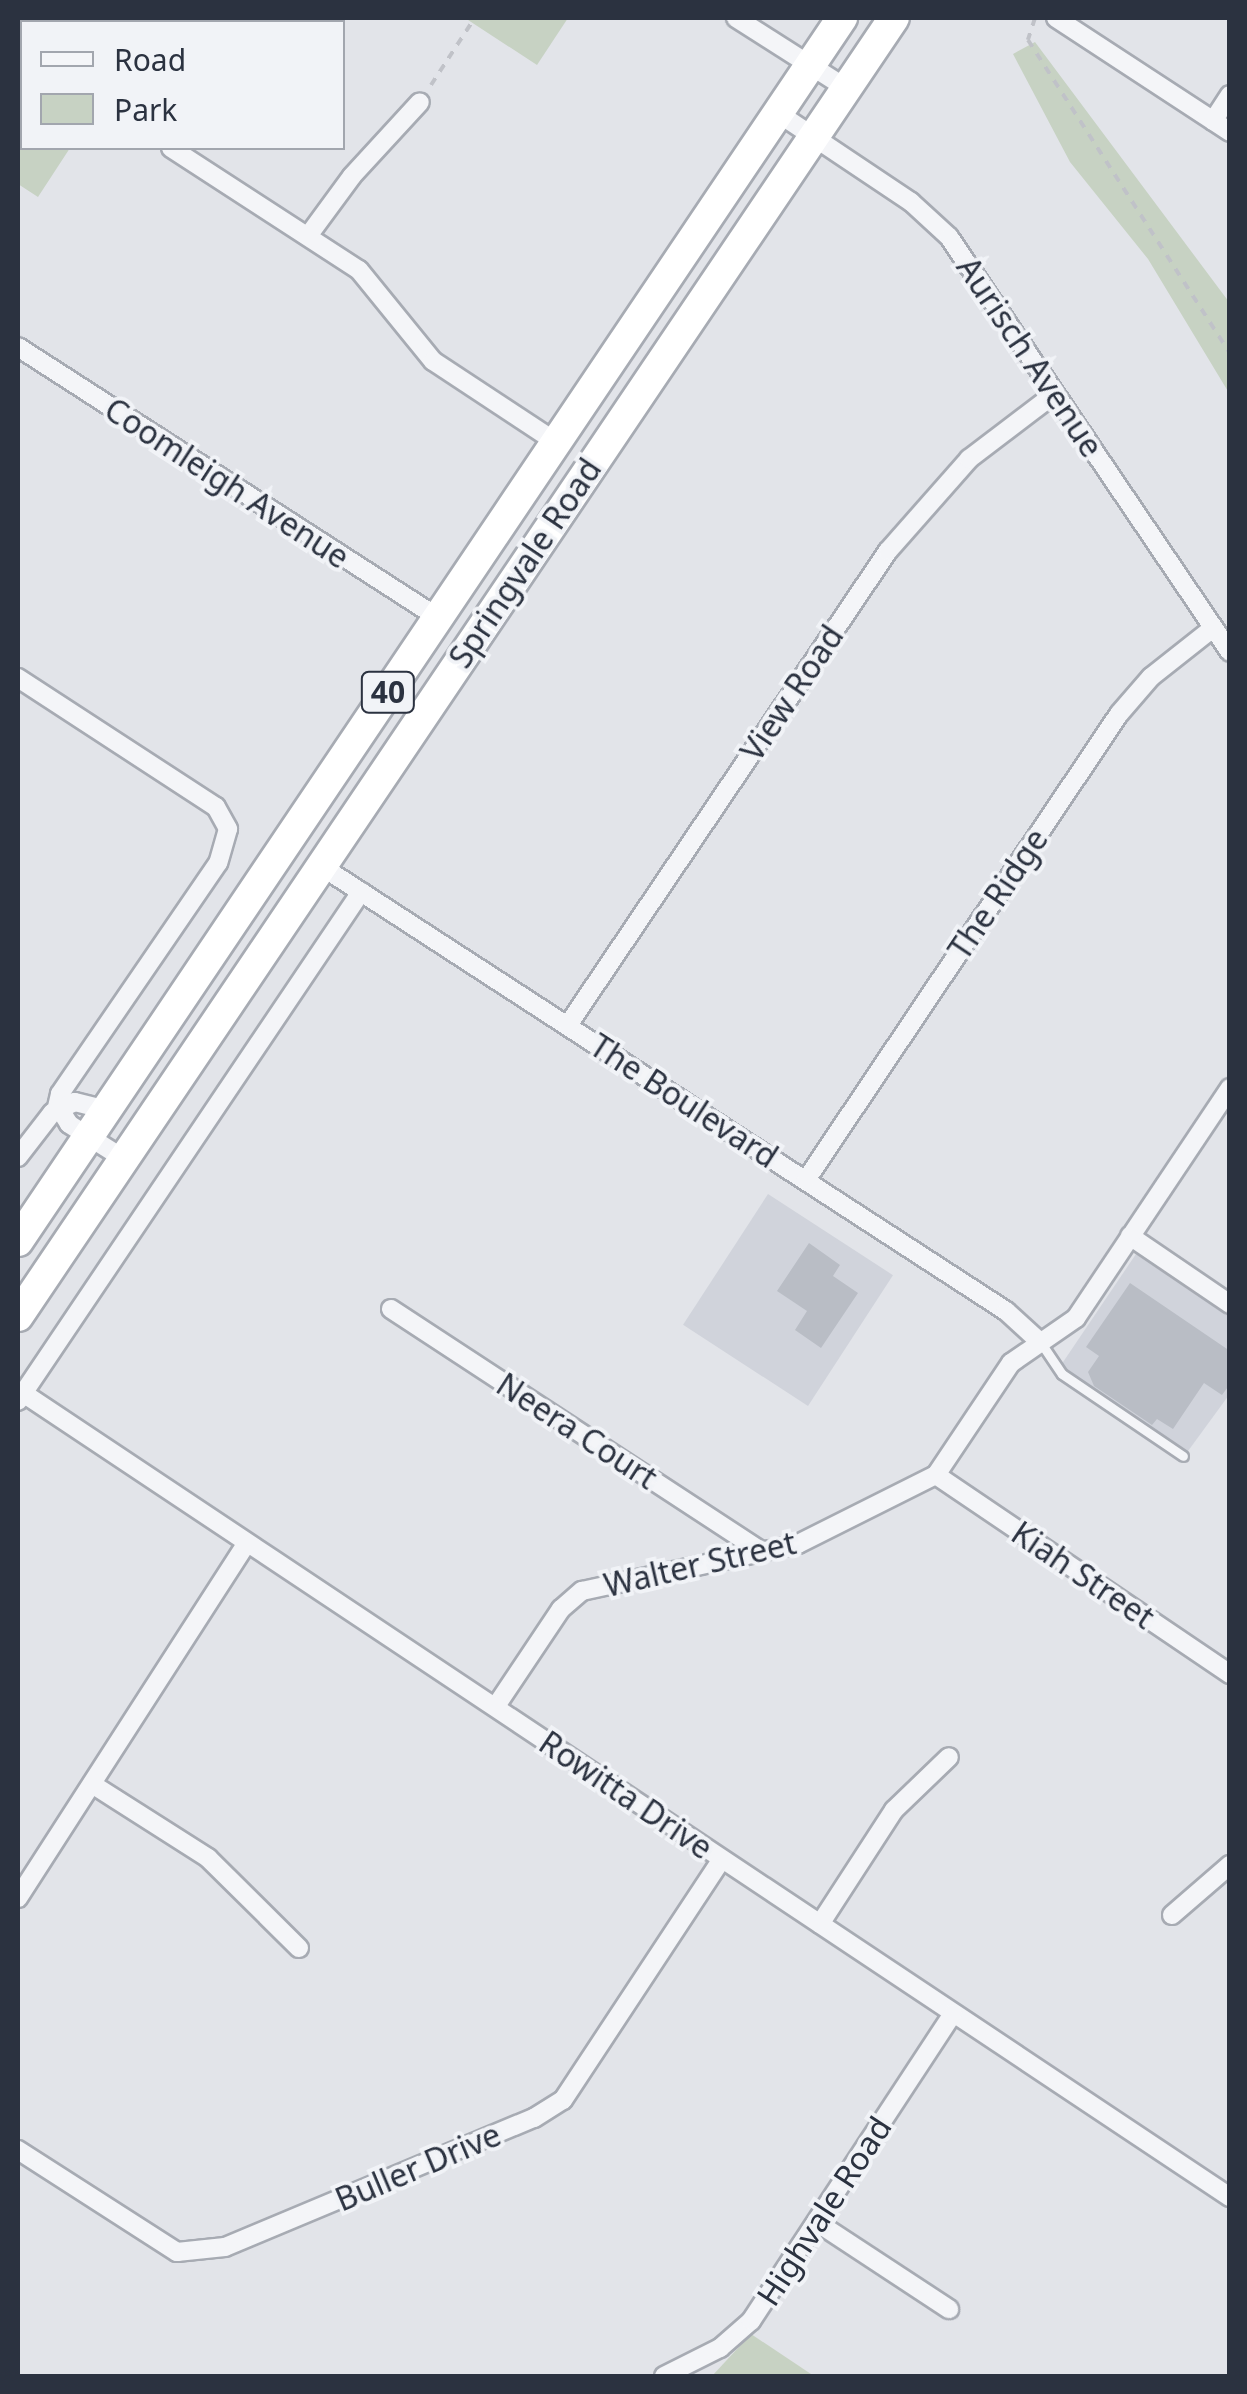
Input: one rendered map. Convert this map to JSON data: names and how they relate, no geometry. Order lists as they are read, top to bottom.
{
  "streets": {
    "highway": ["Springvale Road", "40"],
    "street": [
      "Aurisch Avenue",
      "Coomleigh Avenue",
      "View Road",
      "The Ridge",
      "The Boulevard",
      "Neera Court",
      "Walter Street",
      "Kiah Street",
      "Rowitta Drive",
      "Buller Drive",
      "Highvale Road"
    ]
  },
  "crossings": [
    ["Aurisch Avenue", "Springvale Road"],
    ["Aurisch Avenue", "View Road"],
    ["Aurisch Avenue", "The Ridge"],
    ["Coomleigh Avenue", "Springvale Road"],
    ["Springvale Road", "The Boulevard"],
    ["View Road", "The Boulevard"],
    ["The Ridge", "The Boulevard"],
    ["Neera Court", "Walter Street"],
    ["Walter Street", "Kiah Street"],
    ["Walter Street", "Rowitta Drive"],
    ["Rowitta Drive", "Buller Drive"],
    ["Rowitta Drive", "Highvale Road"]
  ],
  "legend": ["Road", "Park"]
}
